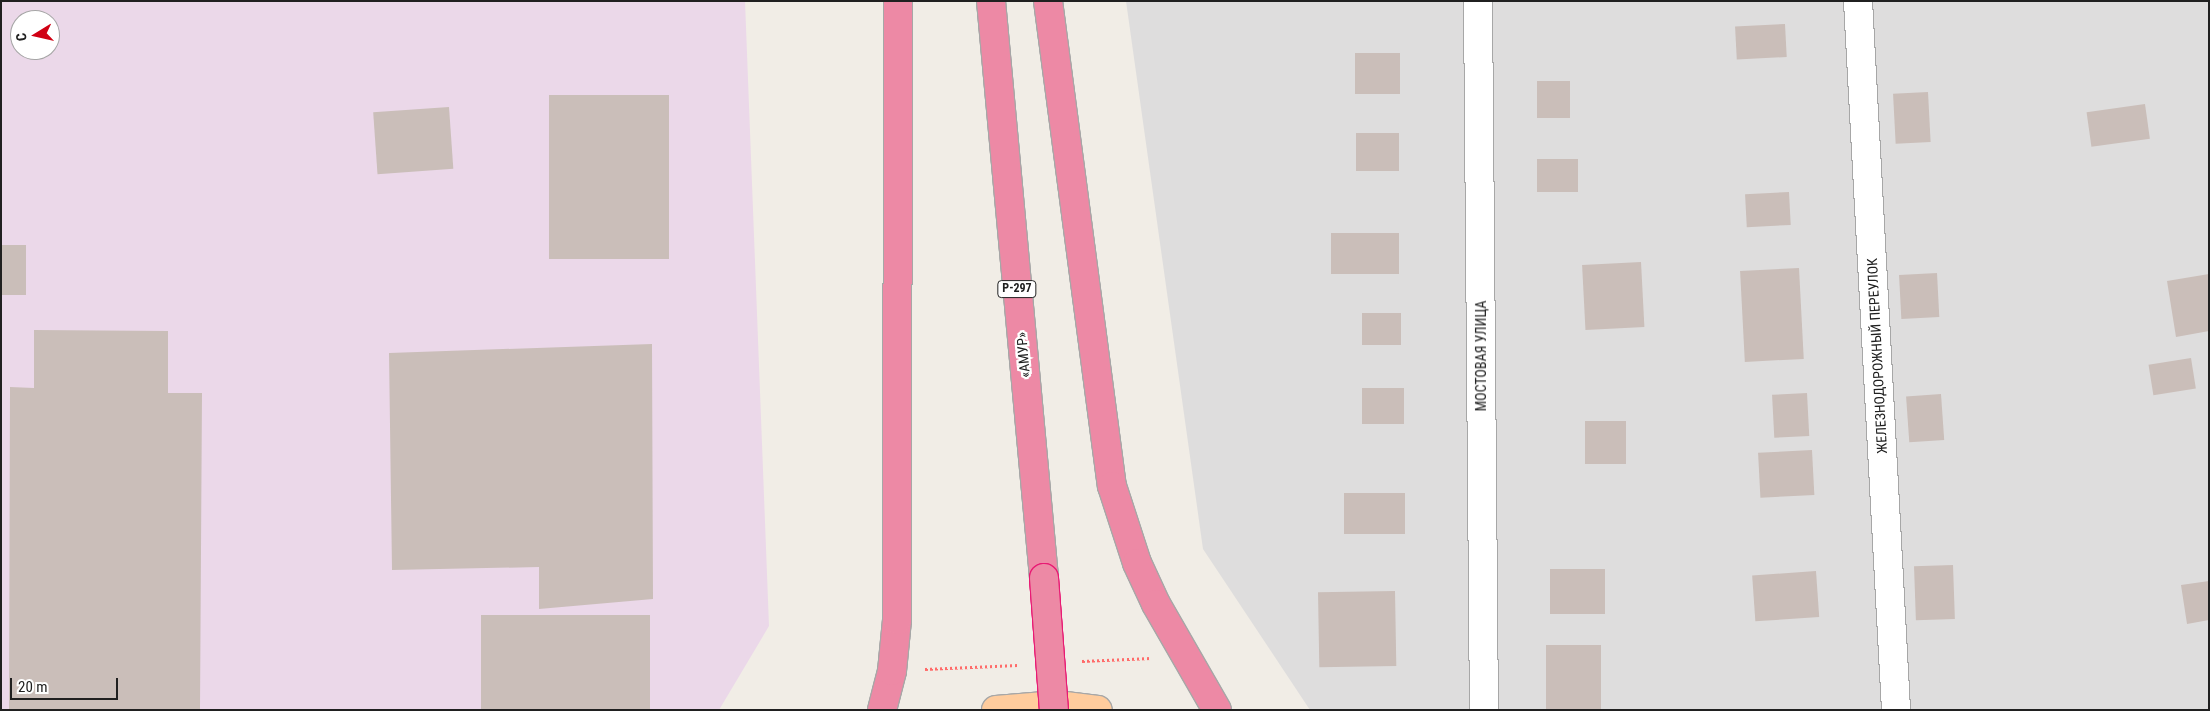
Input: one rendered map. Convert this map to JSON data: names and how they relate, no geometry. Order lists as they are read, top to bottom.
{
  "streets": {
    "highway": ["Р-297", "«АМУР»"],
    "street": ["МОСТОВАЯ УЛИЦА", "ЖЕЛЕЗНОДОРОЖНЫЙ ПЕРЕУЛОК"]
  },
  "scale_bar": "20 m",
  "north": "left"
}
